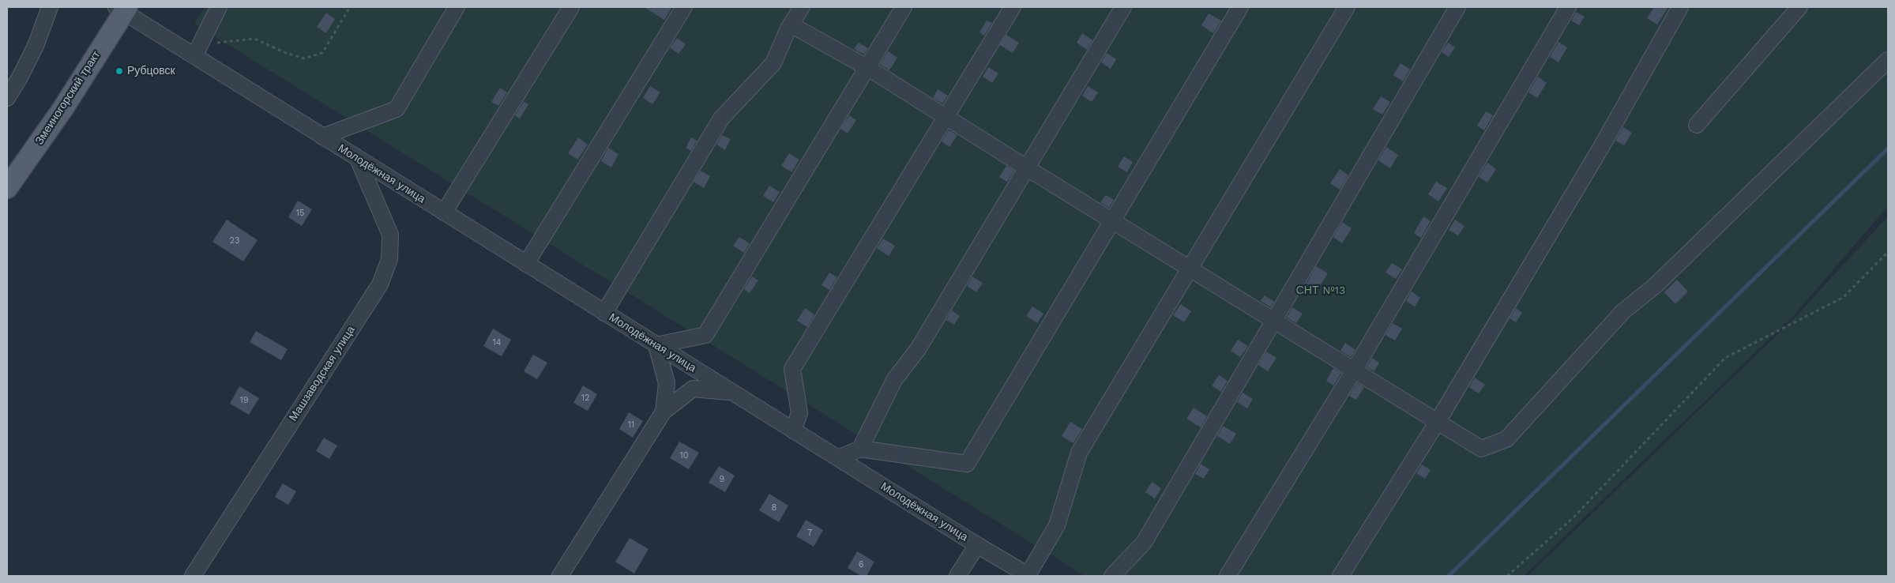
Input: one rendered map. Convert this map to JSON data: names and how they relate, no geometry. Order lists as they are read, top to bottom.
{
  "streets": {
    "main road": ["Змеиногорский тракт"],
    "street": ["Молодёжная улица", "Машзаводская улица"]
  },
  "crossings": [
    ["Змеиногорский тракт", "Молодёжная улица"],
    ["Молодёжная улица", "Машзаводская улица"]
  ],
  "parks": ["СНТ №13"],
  "places": ["Рубцовск"],
  "house_numbers": [
    "15",
    "23",
    "14",
    "12",
    "19",
    "11",
    "10",
    "9",
    "8",
    "7",
    "6"
  ]
}
